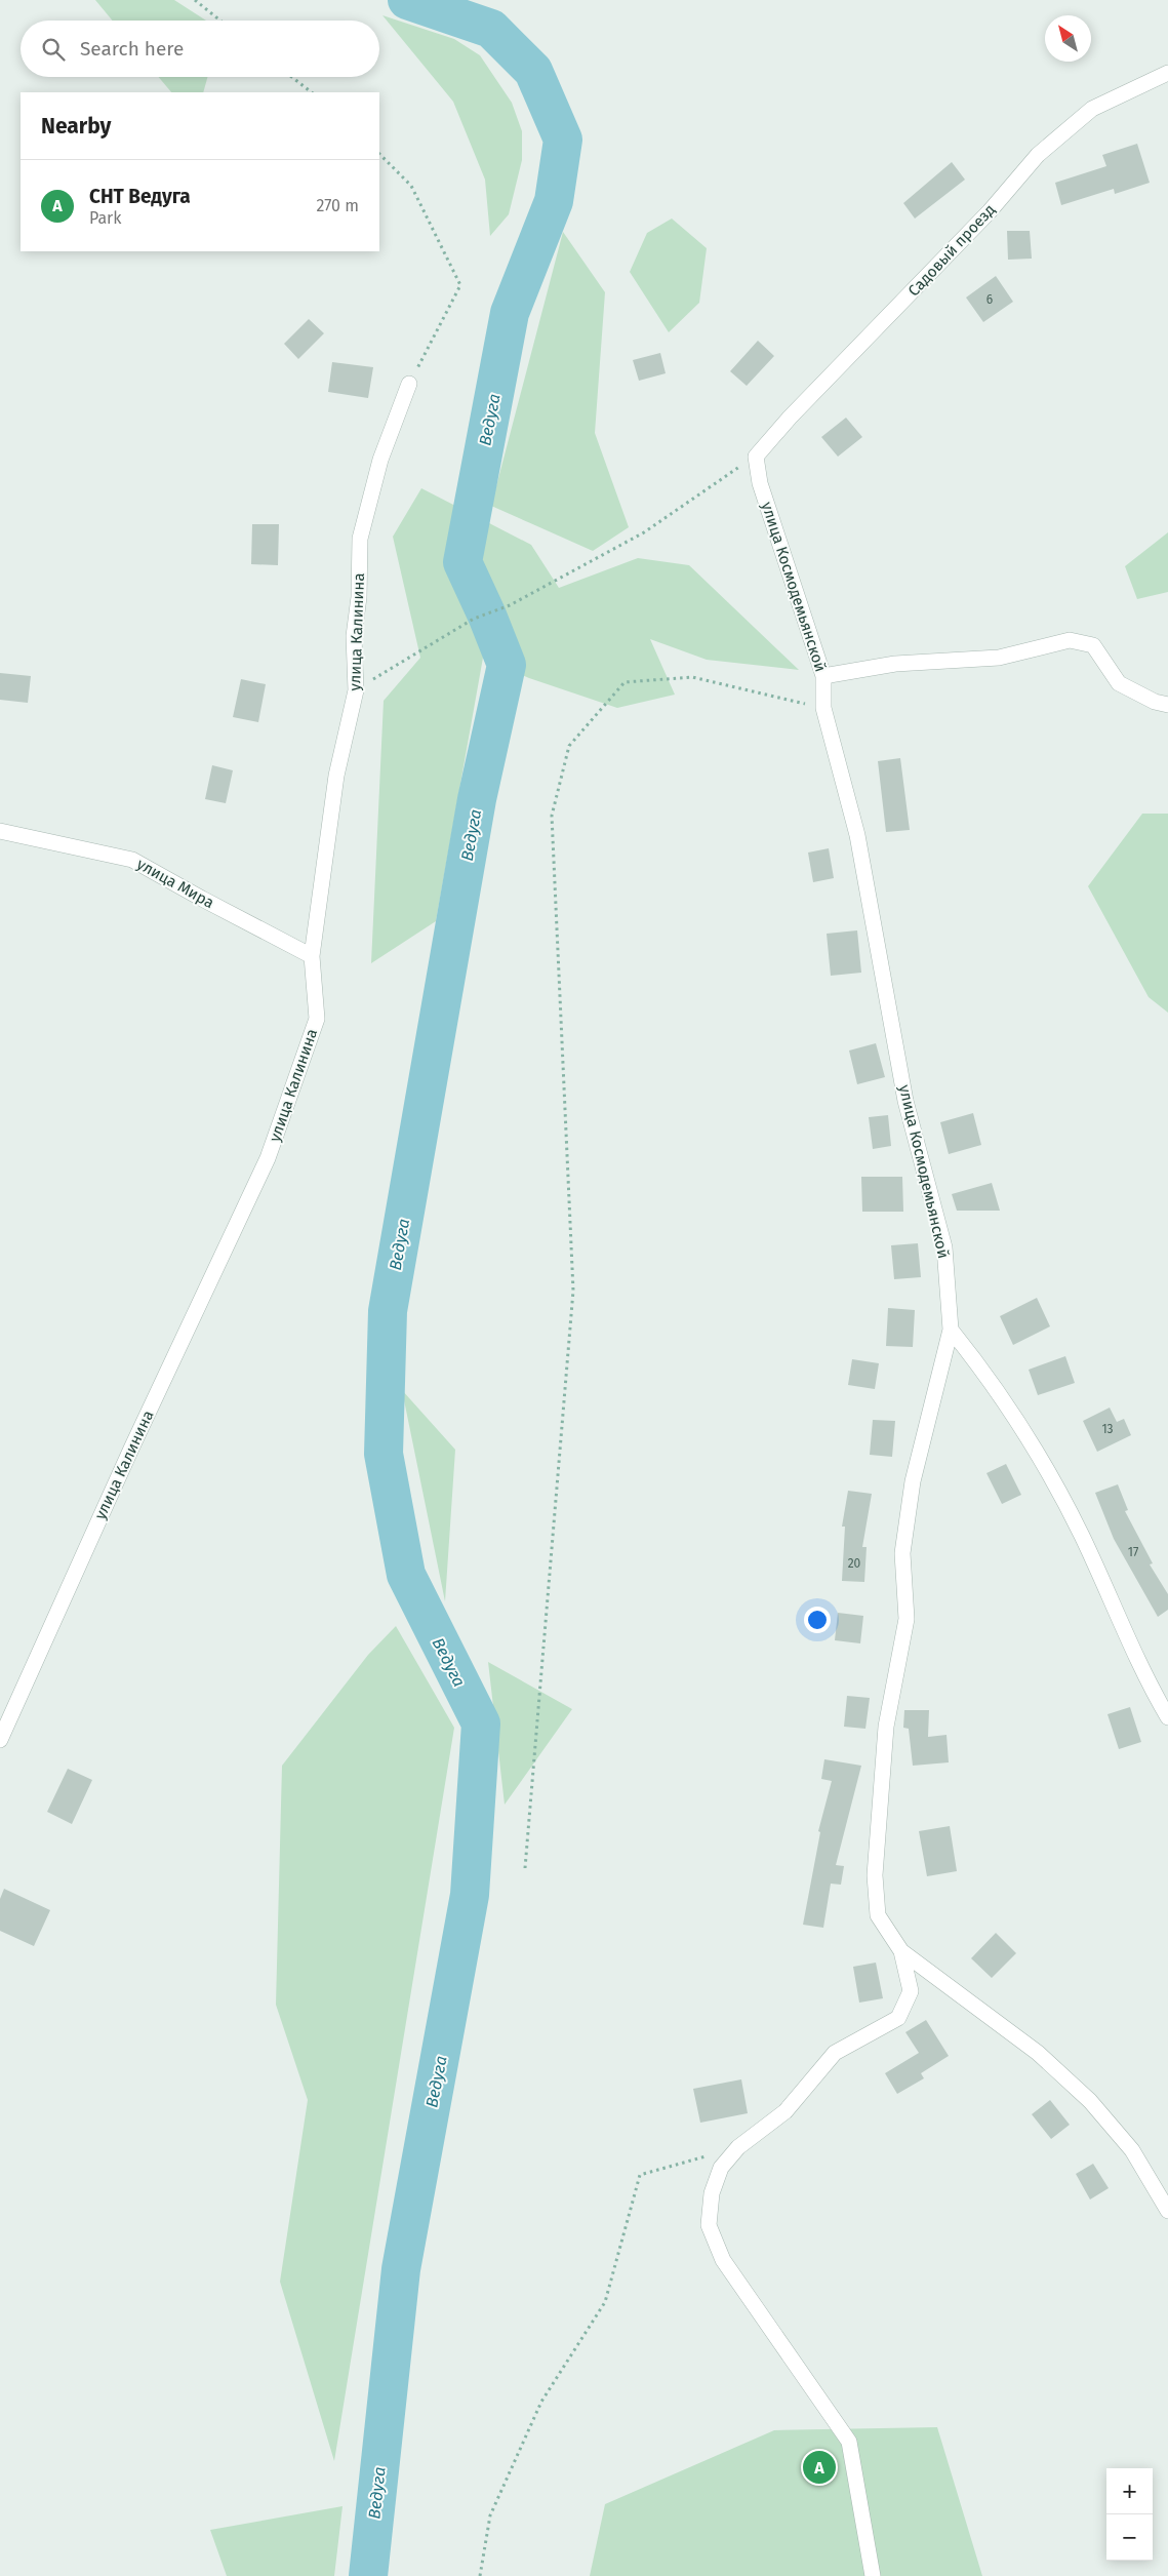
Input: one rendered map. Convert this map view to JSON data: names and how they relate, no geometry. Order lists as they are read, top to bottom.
{
  "streets": {
    "street": [
      "Садовый проезд",
      "улица Космодемьянской",
      "улица Калинина",
      "улица Мира"
    ]
  },
  "crossings": [
    ["Садовый проезд", "улица Космодемьянской"],
    ["улица Калинина", "улица Мира"]
  ],
  "water": ["Ведуга"],
  "house_numbers": [
    "6",
    "13",
    "17",
    "20"
  ],
  "north": "top left",
  "page": {
    "search": "Search here",
    "heading": "Nearby",
    "list": [
      {
        "mark": "A",
        "name": "СНТ Ведуга",
        "note": "Park",
        "value": "270 m"
      }
    ],
    "pins": "A",
    "map_buttons": ["+", "−"]
  }
}
